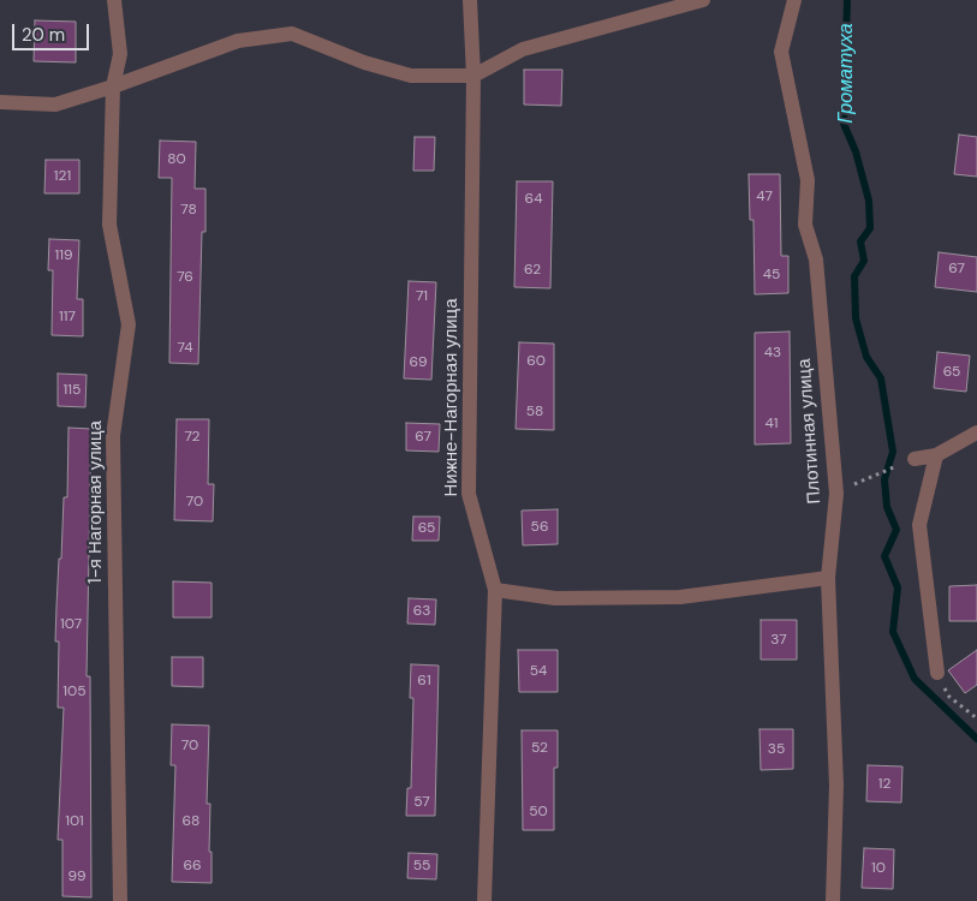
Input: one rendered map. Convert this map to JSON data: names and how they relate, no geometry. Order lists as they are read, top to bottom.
{
  "streets": {
    "street": ["Нижне-Нагорная улица", "Плотинная улица", "1-я Нагорная улица"]
  },
  "water": ["Громатуха"],
  "house_numbers": [
    "80",
    "121",
    "47",
    "64",
    "78",
    "119",
    "67",
    "62",
    "45",
    "76",
    "71",
    "117",
    "74",
    "43",
    "60",
    "69",
    "65",
    "115",
    "58",
    "41",
    "72",
    "67",
    "70",
    "56",
    "65",
    "63",
    "107",
    "37",
    "54",
    "61",
    "105",
    "70",
    "52",
    "35",
    "12",
    "57",
    "50",
    "101",
    "68",
    "66",
    "55",
    "10",
    "99"
  ],
  "scale_bar": "20 m"
}
